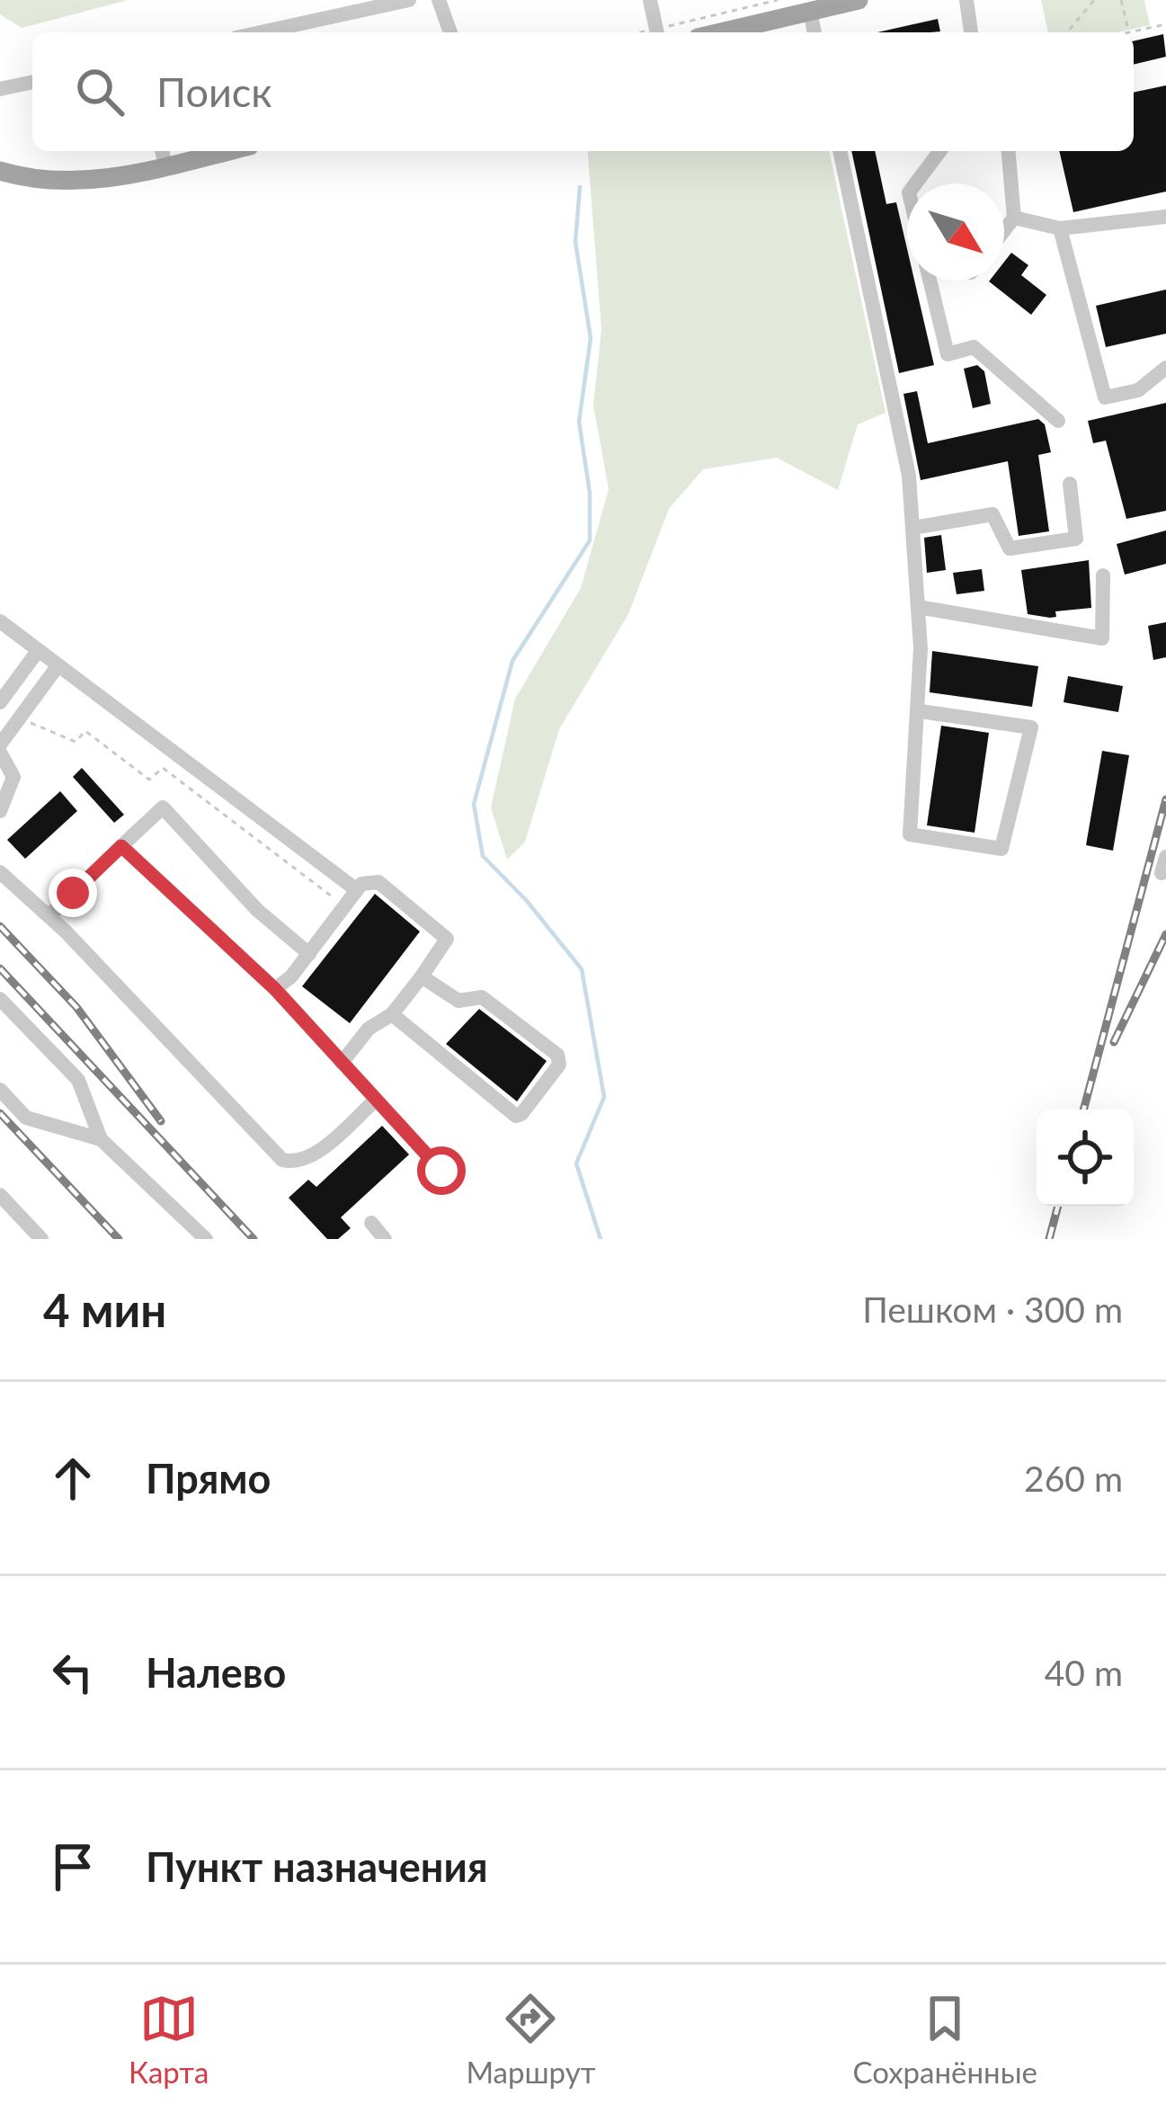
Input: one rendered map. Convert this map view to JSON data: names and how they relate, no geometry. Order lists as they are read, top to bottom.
{
  "north": "bottom right",
  "page": {
    "search": "Поиск",
    "heading": ["4 мин", "Пешком · 300 m"],
    "list": [
      ["Прямо", "260 m"],
      ["Налево", "40 m"],
      "Пункт назначения"
    ],
    "nav": ["Карта", "Маршрут", "Сохранённые"]
  }
}
